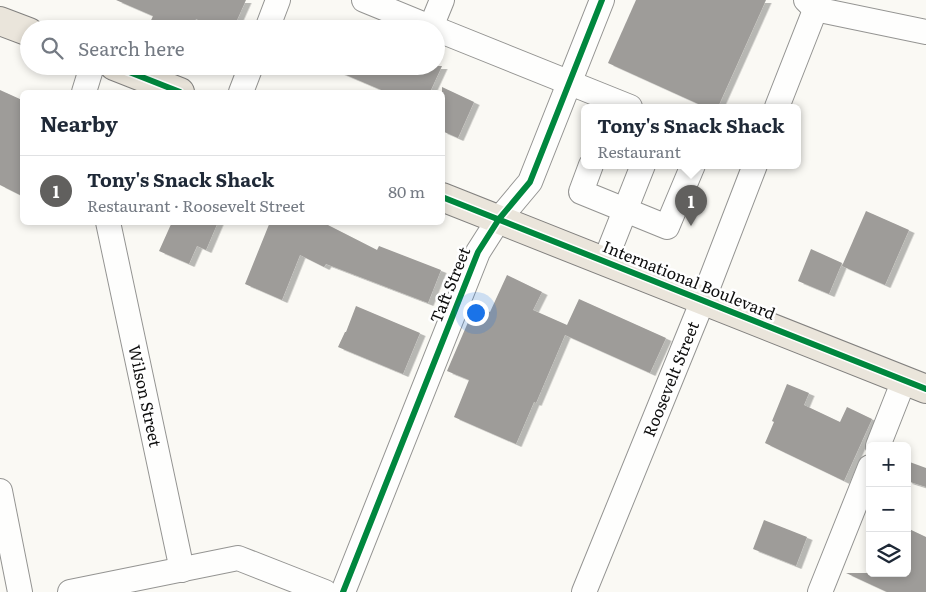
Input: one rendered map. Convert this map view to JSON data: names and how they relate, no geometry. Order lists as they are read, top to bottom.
{
  "streets": {
    "main road": ["International Boulevard"],
    "street": ["Taft Street", "Roosevelt Street", "Wilson Street"]
  },
  "crossings": [
    ["International Boulevard", "Taft Street"],
    ["International Boulevard", "Roosevelt Street"]
  ],
  "page": {
    "search": "Search here",
    "heading": "Nearby",
    "popup": ["Tony's Snack Shack", "Restaurant"],
    "list": [
      {
        "mark": "1",
        "name": "Tony's Snack Shack",
        "note": "Restaurant · Roosevelt Street",
        "value": "80 m"
      }
    ],
    "pins": "1",
    "map_buttons": ["+", "−"]
  }
}
